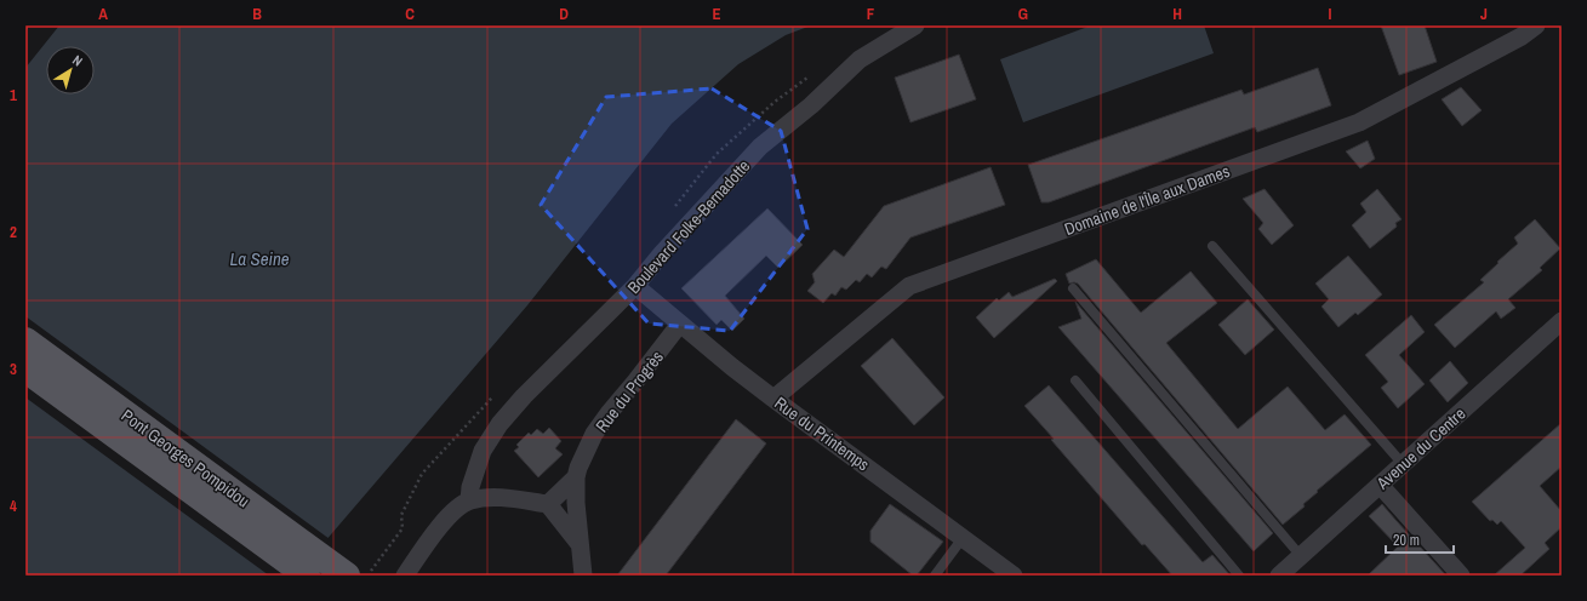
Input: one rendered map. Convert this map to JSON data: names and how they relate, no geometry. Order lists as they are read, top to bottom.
{
  "streets": {
    "main road": ["Pont Georges Pompidou"],
    "street": [
      "Domaine de l'Île aux Dames",
      "Boulevard Folke-Bernadotte",
      "Rue du Progrès",
      "Rue du Printemps",
      "Avenue du Centre"
    ]
  },
  "crossings": [
    ["Domaine de l'Île aux Dames", "Rue du Printemps"],
    ["Boulevard Folke-Bernadotte", "Rue du Printemps"],
    ["Rue du Progrès", "Rue du Printemps"]
  ],
  "water": ["La Seine"],
  "scale_bar": "20 m",
  "north": "top right",
  "grid": {
    "columns": [
      "A",
      "B",
      "C",
      "D",
      "E",
      "F",
      "G",
      "H",
      "I",
      "J"
    ],
    "rows": [
      "1",
      "2",
      "3",
      "4"
    ]
  }
}
